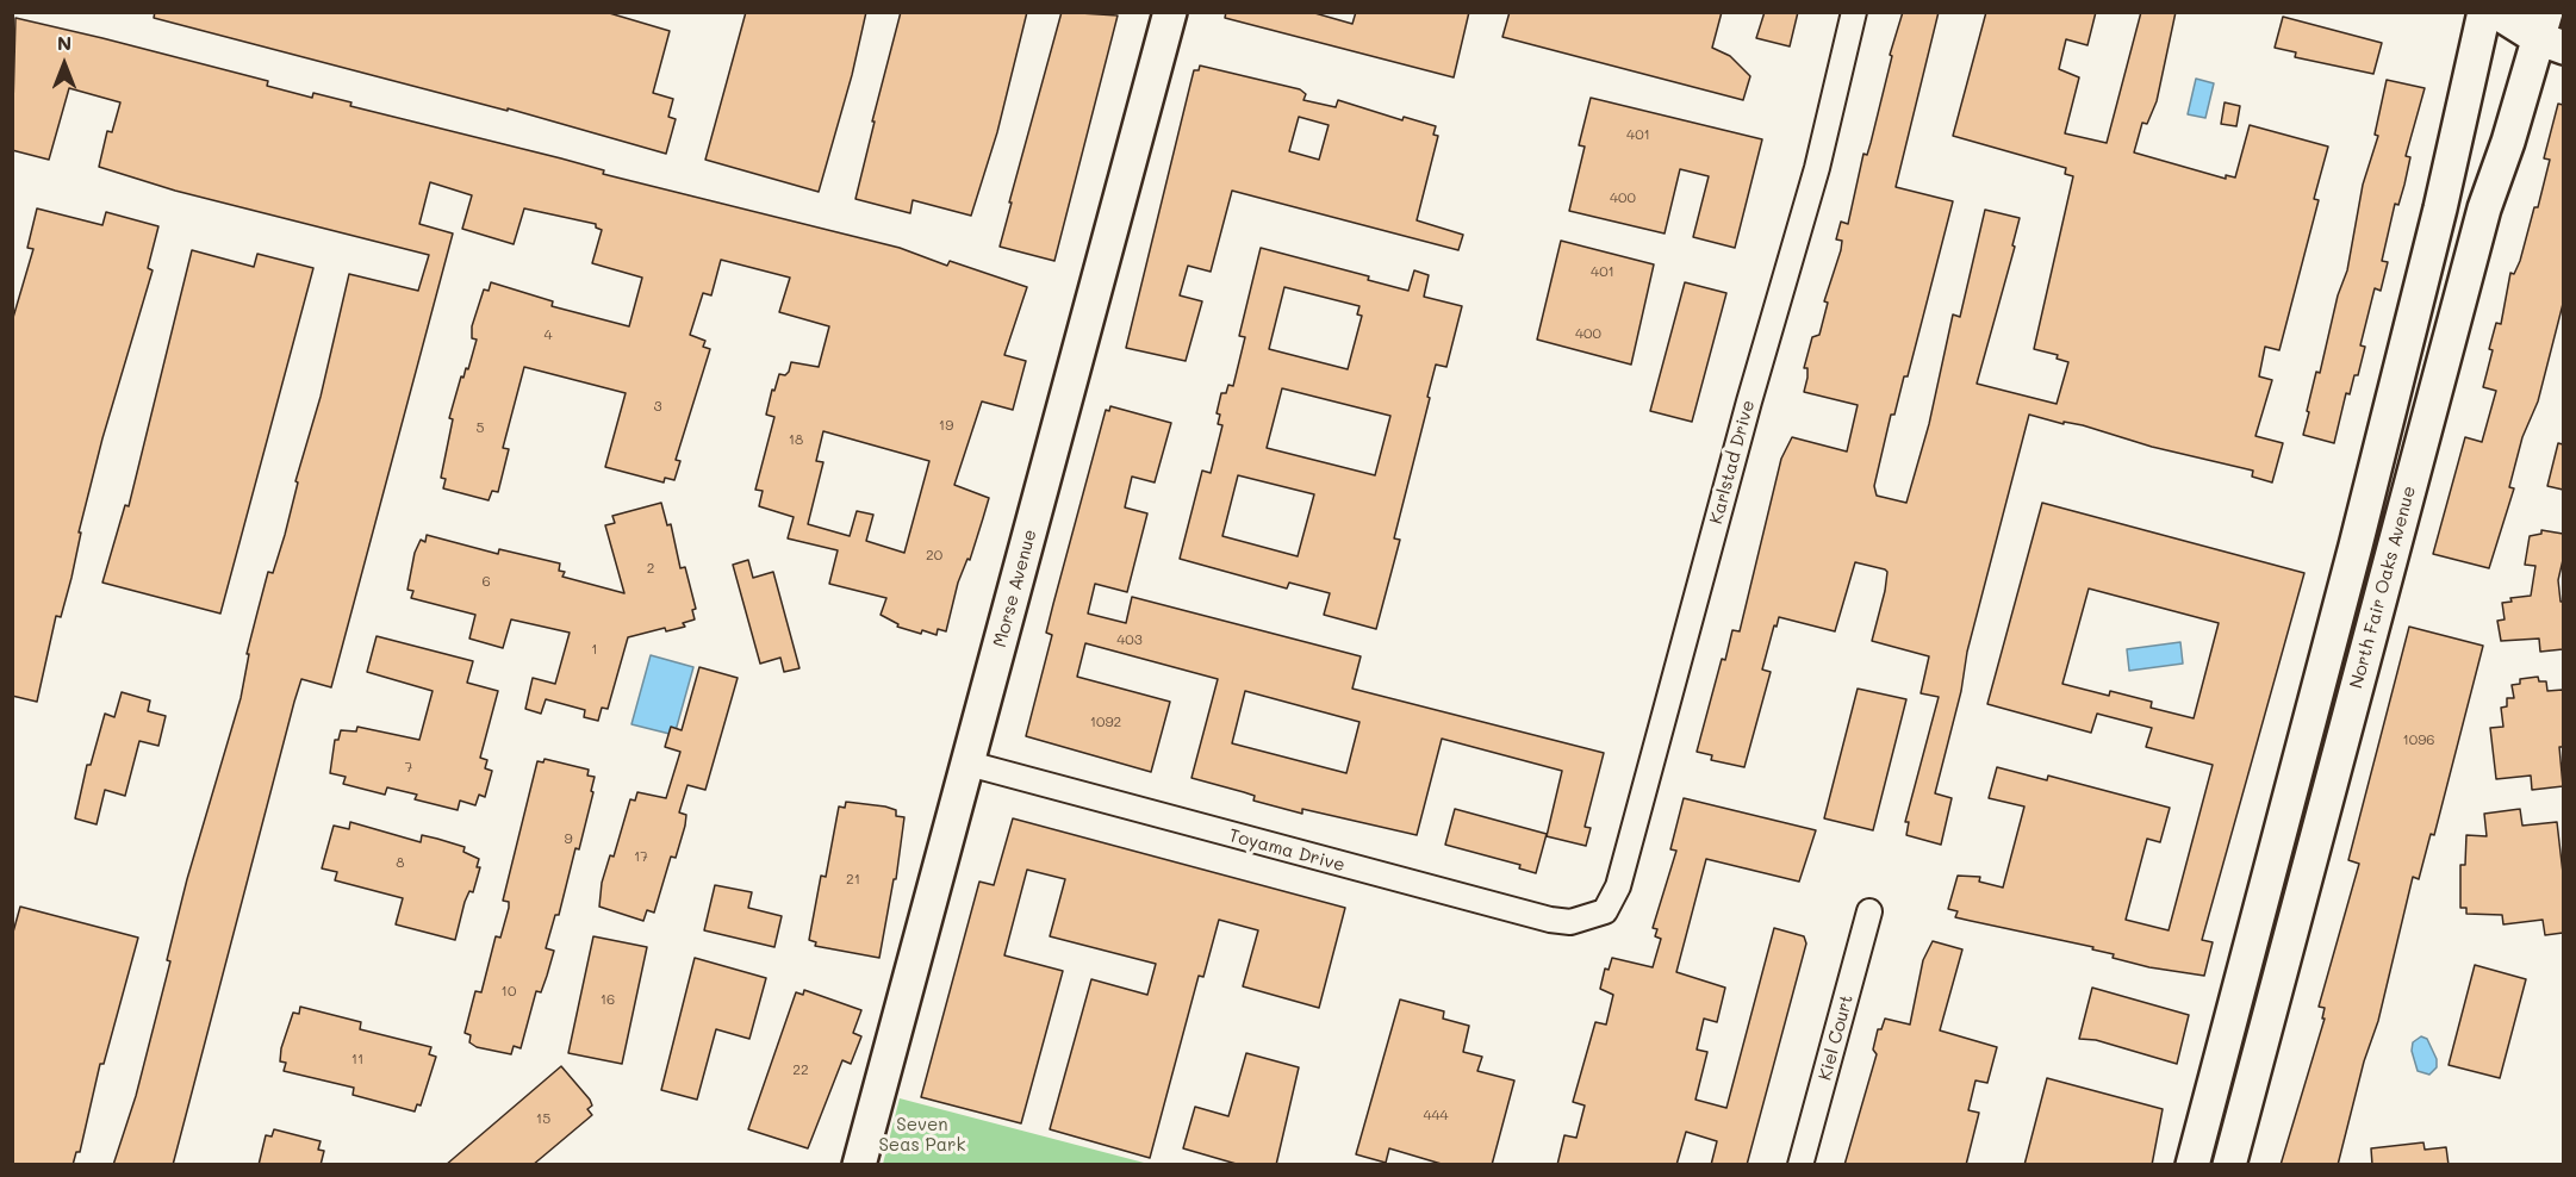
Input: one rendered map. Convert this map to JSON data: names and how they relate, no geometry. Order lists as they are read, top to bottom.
{
  "streets": {
    "main road": ["North Fair Oaks Avenue", "Morse Avenue"],
    "street": ["Karlstad Drive", "Toyama Drive", "Kiel Court"]
  },
  "crossings": [
    ["Karlstad Drive", "Toyama Drive"],
    ["Morse Avenue", "Toyama Drive"]
  ],
  "parks": ["Seven Seas Park"],
  "house_numbers": [
    "401",
    "400",
    "401",
    "400",
    "4",
    "3",
    "19",
    "5",
    "18",
    "20",
    "2",
    "6",
    "403",
    "1",
    "1092",
    "1096",
    "7",
    "9",
    "17",
    "8",
    "21",
    "10",
    "16",
    "11",
    "22",
    "444",
    "15"
  ],
  "north": "top"
}
